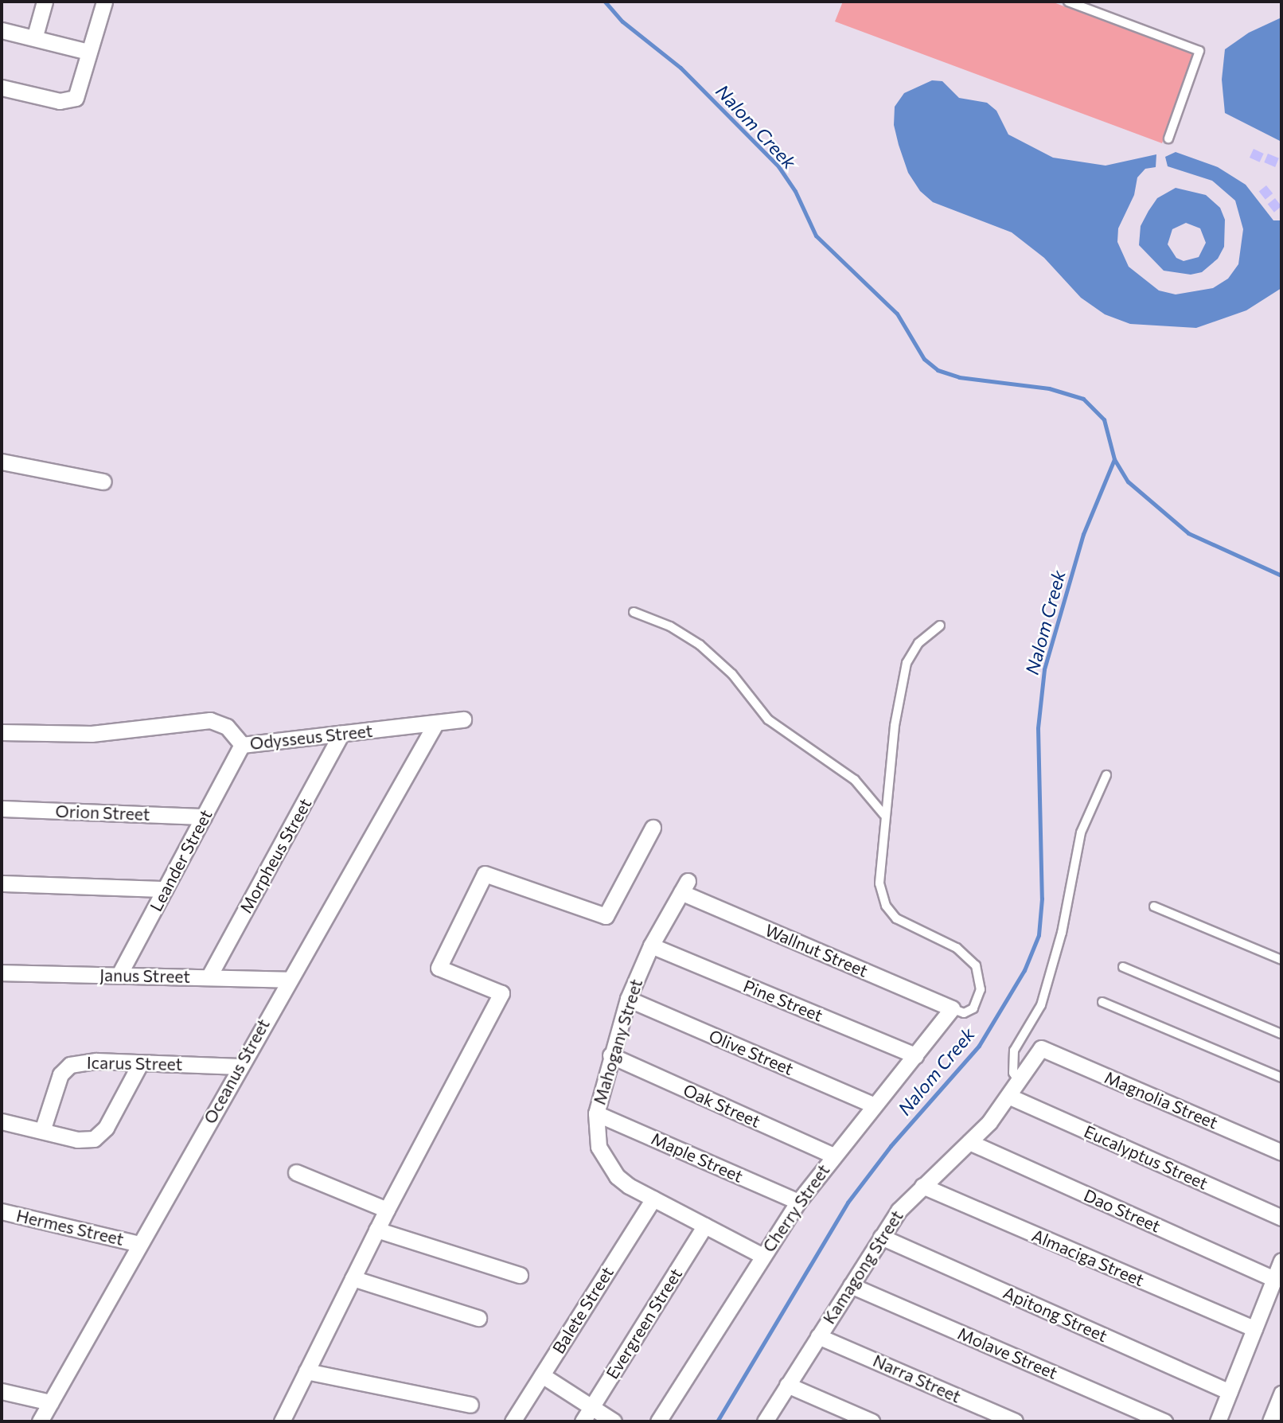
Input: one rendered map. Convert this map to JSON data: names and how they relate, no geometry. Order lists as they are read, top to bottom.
{
  "streets": {
    "street": [
      "Odysseus Street",
      "Orion Street",
      "Morpheus Street",
      "Leander Street",
      "Wallnut Street",
      "Janus Street",
      "Pine Street",
      "Mahogany Street",
      "Olive Street",
      "Icarus Street",
      "Oceanus Street",
      "Magnolia Street",
      "Oak Street",
      "Maple Street",
      "Eucalyptus Street",
      "Cherry Street",
      "Dao Street",
      "Hermes Street",
      "Almaciga Street",
      "Kamagong Street",
      "Balete Street",
      "Apitong Street",
      "Evergreen Street",
      "Molave Street",
      "Narra Street"
    ]
  },
  "crossings": [
    ["Odysseus Street", "Morpheus Street"],
    ["Odysseus Street", "Leander Street"],
    ["Odysseus Street", "Oceanus Street"],
    ["Orion Street", "Leander Street"],
    ["Morpheus Street", "Janus Street"],
    ["Leander Street", "Janus Street"],
    ["Wallnut Street", "Mahogany Street"],
    ["Wallnut Street", "Cherry Street"],
    ["Janus Street", "Oceanus Street"],
    ["Pine Street", "Mahogany Street"],
    ["Pine Street", "Cherry Street"],
    ["Mahogany Street", "Olive Street"],
    ["Mahogany Street", "Oak Street"],
    ["Mahogany Street", "Maple Street"],
    ["Mahogany Street", "Cherry Street"],
    ["Mahogany Street", "Balete Street"],
    ["Mahogany Street", "Evergreen Street"],
    ["Olive Street", "Cherry Street"],
    ["Icarus Street", "Oceanus Street"],
    ["Oceanus Street", "Hermes Street"],
    ["Magnolia Street", "Kamagong Street"],
    ["Oak Street", "Cherry Street"],
    ["Maple Street", "Cherry Street"],
    ["Eucalyptus Street", "Kamagong Street"],
    ["Dao Street", "Kamagong Street"],
    ["Almaciga Street", "Kamagong Street"],
    ["Kamagong Street", "Apitong Street"],
    ["Kamagong Street", "Molave Street"],
    ["Kamagong Street", "Narra Street"]
  ],
  "water": ["Nalom Creek"]
}
